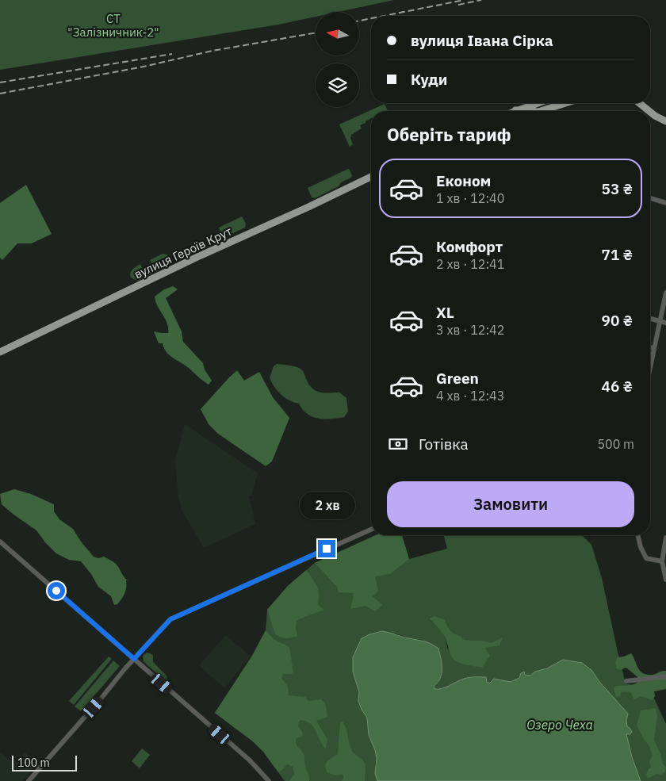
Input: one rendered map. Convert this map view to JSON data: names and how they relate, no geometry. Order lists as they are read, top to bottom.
{
  "streets": {
    "main road": ["вулиця Героїв Крут"]
  },
  "water": ["Озеро Чеха"],
  "parks": ["СТ \"Залізничник-2\""],
  "scale_bar": "100 m",
  "north": "left",
  "page": {
    "banner": ["вулиця Івана Сірка", "Куди"],
    "heading": "Оберіть тариф",
    "list": [
      {
        "name": "Економ",
        "note": "1 хв · 12:40",
        "value": "53 ₴"
      },
      {
        "name": "Комфорт",
        "note": "2 хв · 12:41",
        "value": "71 ₴"
      },
      {
        "name": "XL",
        "note": "3 хв · 12:42",
        "value": "90 ₴"
      },
      {
        "name": "Green",
        "note": "4 хв · 12:43",
        "value": "46 ₴"
      }
    ],
    "pay": ["Готівка", "500 m"],
    "buttons": "Замовити",
    "bubble": "2 хв",
    "scale": "100 m"
  }
}
